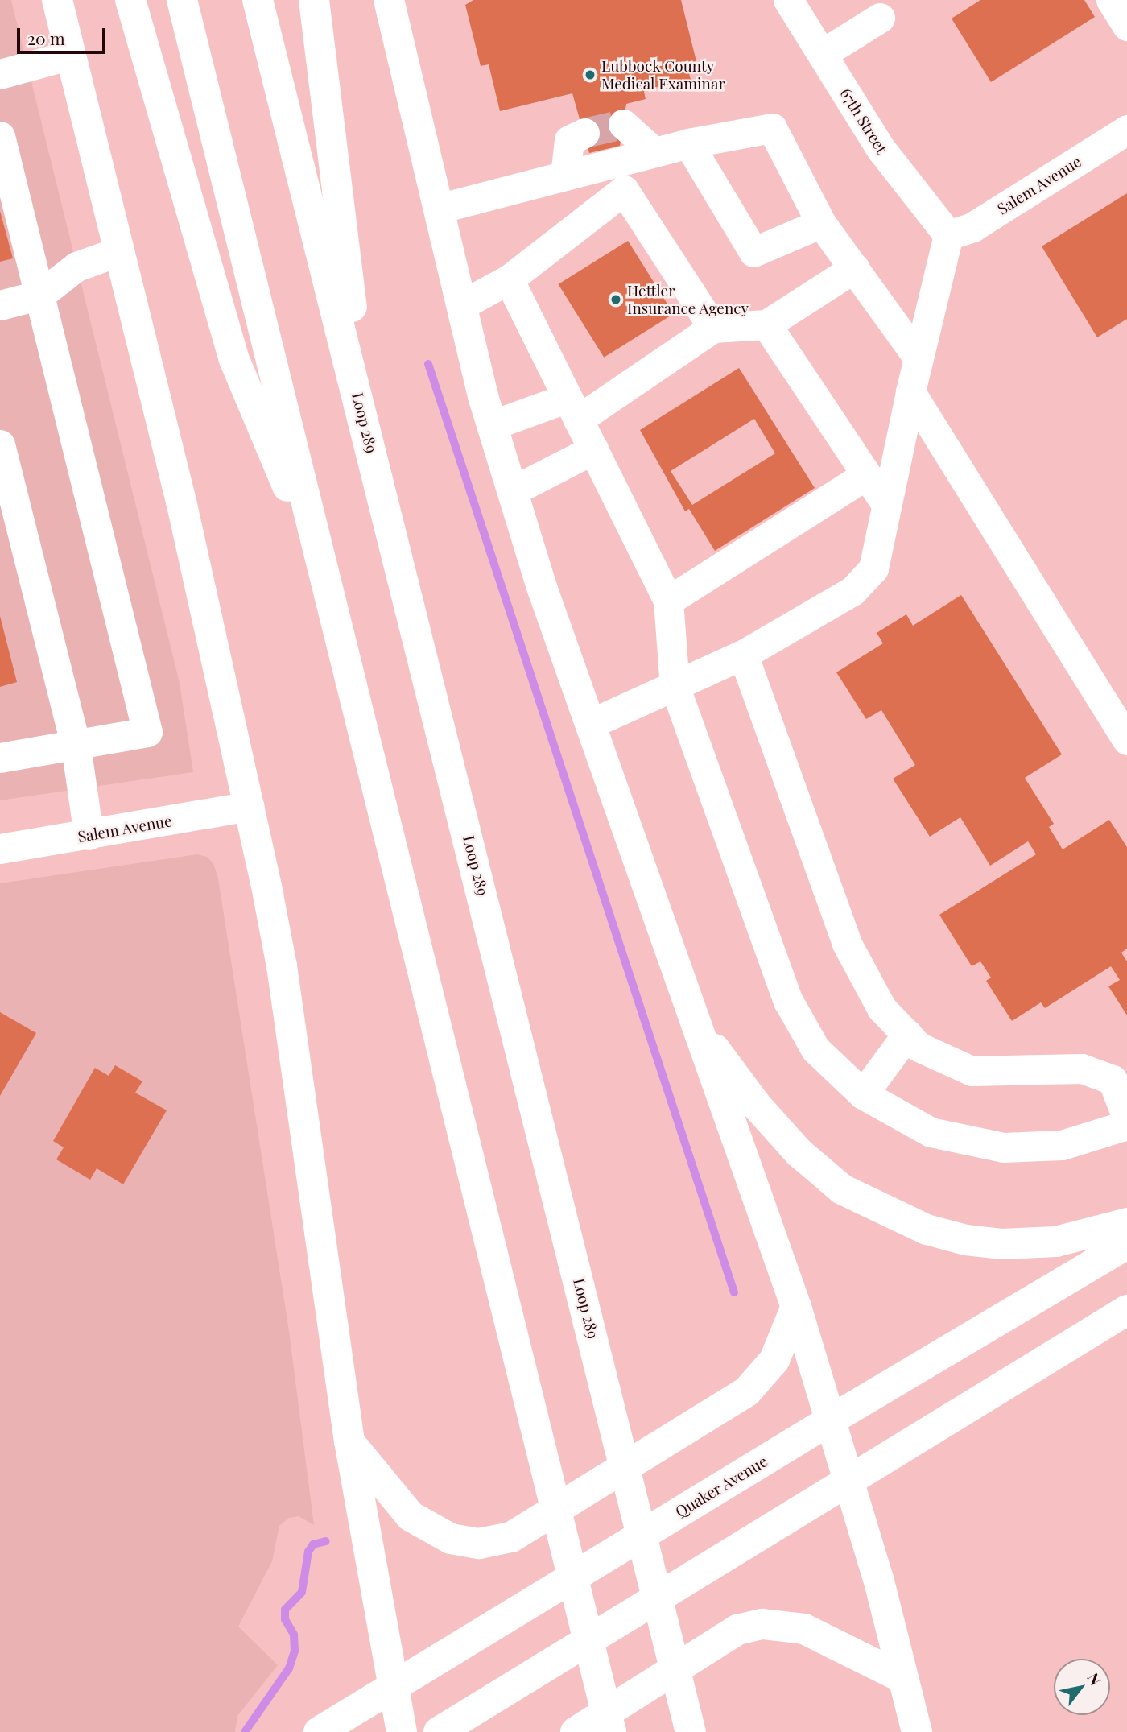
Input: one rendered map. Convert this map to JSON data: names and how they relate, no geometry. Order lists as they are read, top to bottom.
{
  "streets": {
    "main road": ["Loop 289", "Quaker Avenue"],
    "street": ["67th Street", "Salem Avenue"]
  },
  "crossings": [
    ["67th Street", "Salem Avenue"]
  ],
  "places": ["Lubbock County Medical Examinar", "Hettler Insurance Agency"],
  "scale_bar": "20 m",
  "north": "top right"
}
